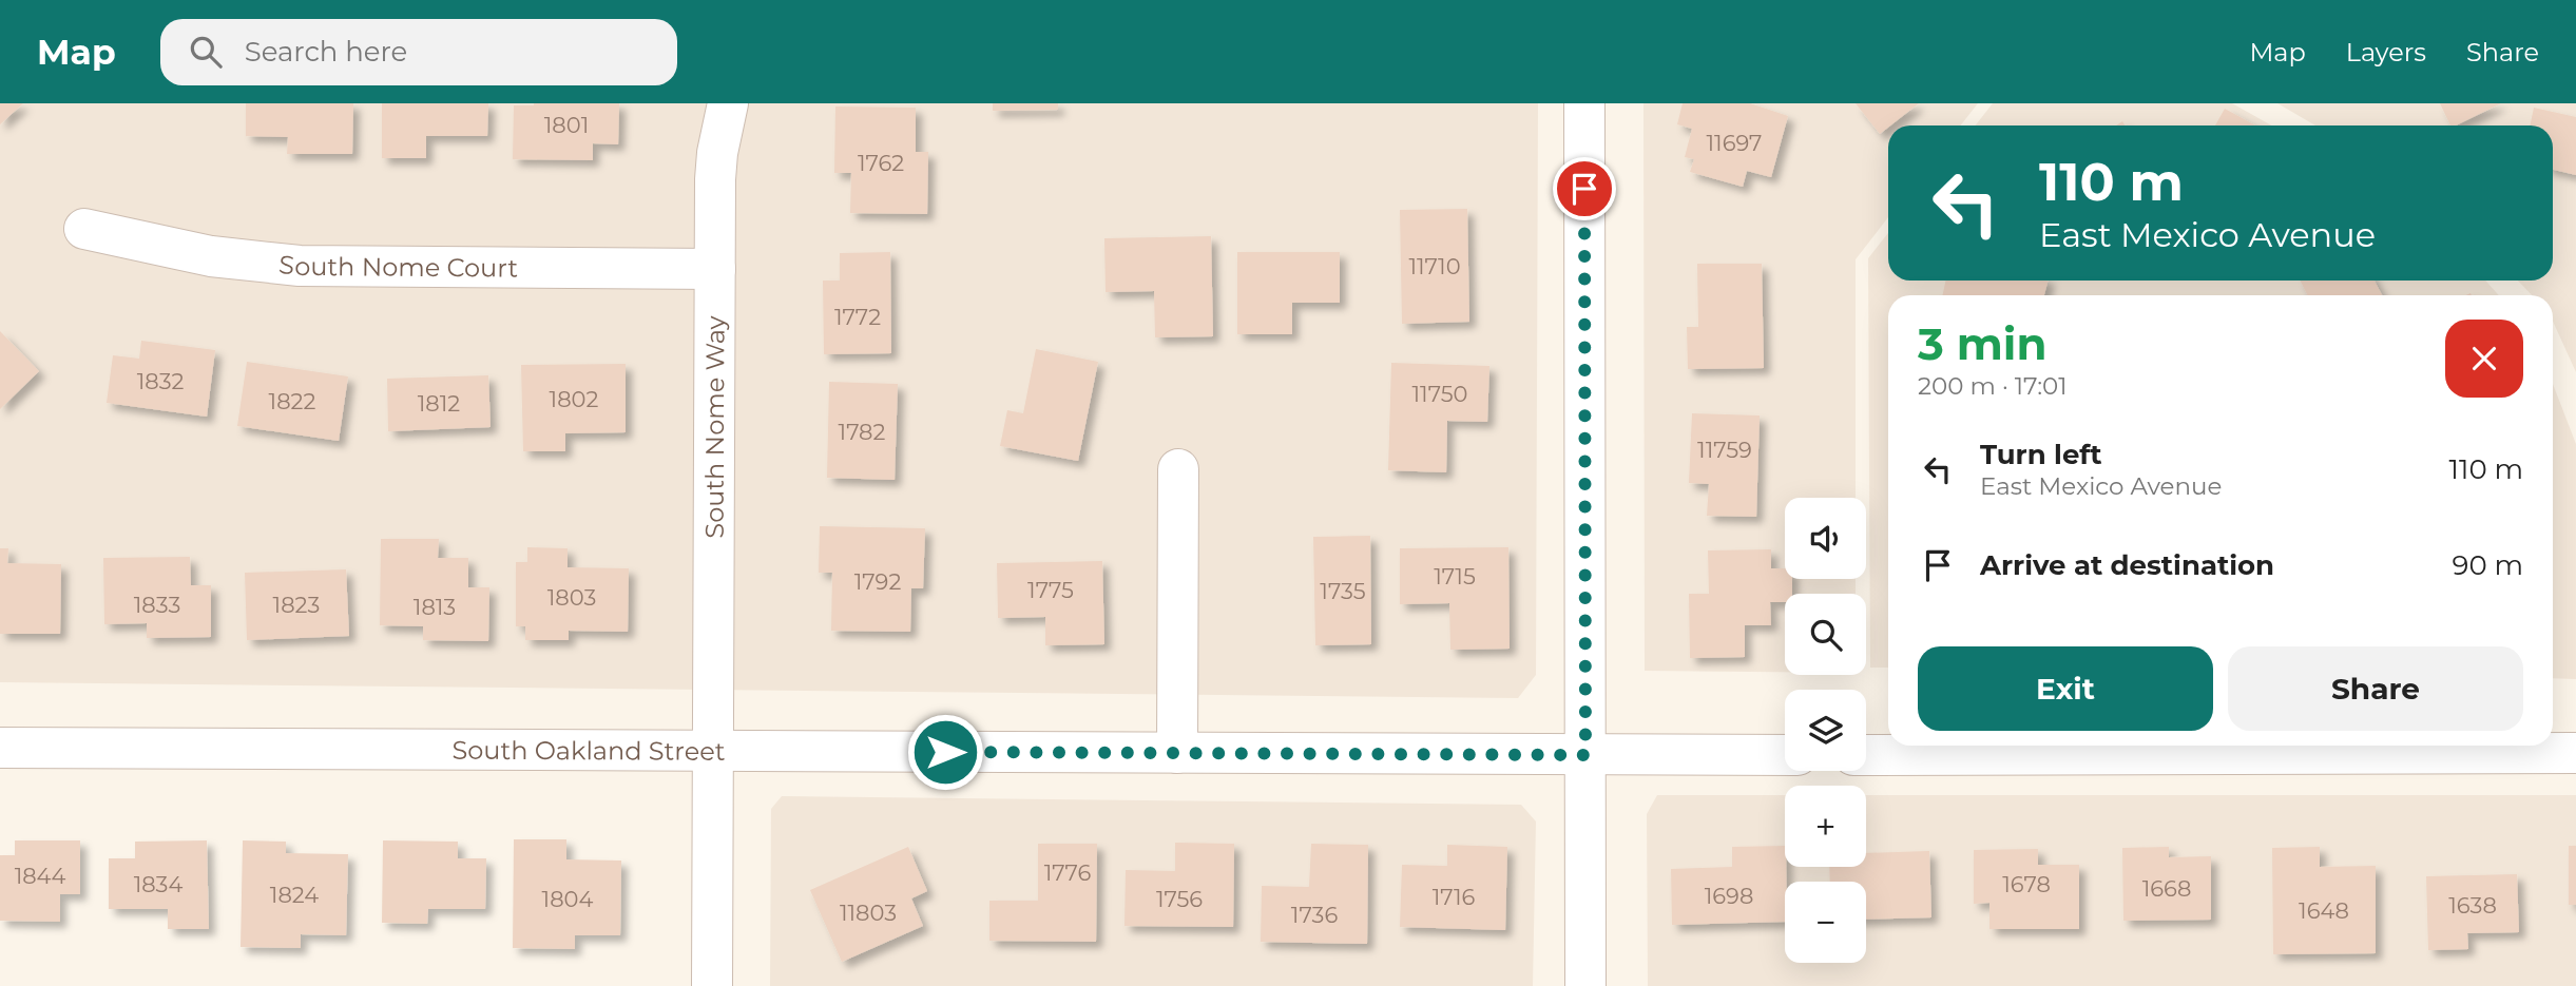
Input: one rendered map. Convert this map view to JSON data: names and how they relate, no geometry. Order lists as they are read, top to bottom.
{
  "streets": {
    "street": ["South Nome Court", "South Nome Way", "South Oakland Street"]
  },
  "crossings": [
    ["South Nome Court", "South Nome Way"],
    ["South Nome Way", "South Oakland Street"]
  ],
  "house_numbers": [
    "1801",
    "11697",
    "1762",
    "11710",
    "1772",
    "1832",
    "11750",
    "1802",
    "1822",
    "1812",
    "1782",
    "11759",
    "1715",
    "1792",
    "1775",
    "1735",
    "1803",
    "1833",
    "1823",
    "1813",
    "1776",
    "1844",
    "1834",
    "1678",
    "1668",
    "1824",
    "1698",
    "1716",
    "1804",
    "1756",
    "1638",
    "1648",
    "11803",
    "1736"
  ],
  "page": {
    "header": "Map",
    "search": "Search here",
    "nav": ["Map", "Layers", "Share"],
    "turn": ["110 m", "East Mexico Avenue"],
    "heading": ["3 min", "200 m · 17:01"],
    "list": [
      {
        "name": "Turn left",
        "note": "East Mexico Avenue",
        "value": "110 m"
      },
      {
        "name": "Arrive at destination",
        "value": "90 m"
      }
    ],
    "map_buttons": ["+", "−"],
    "buttons": ["Exit", "Share"]
  }
}
